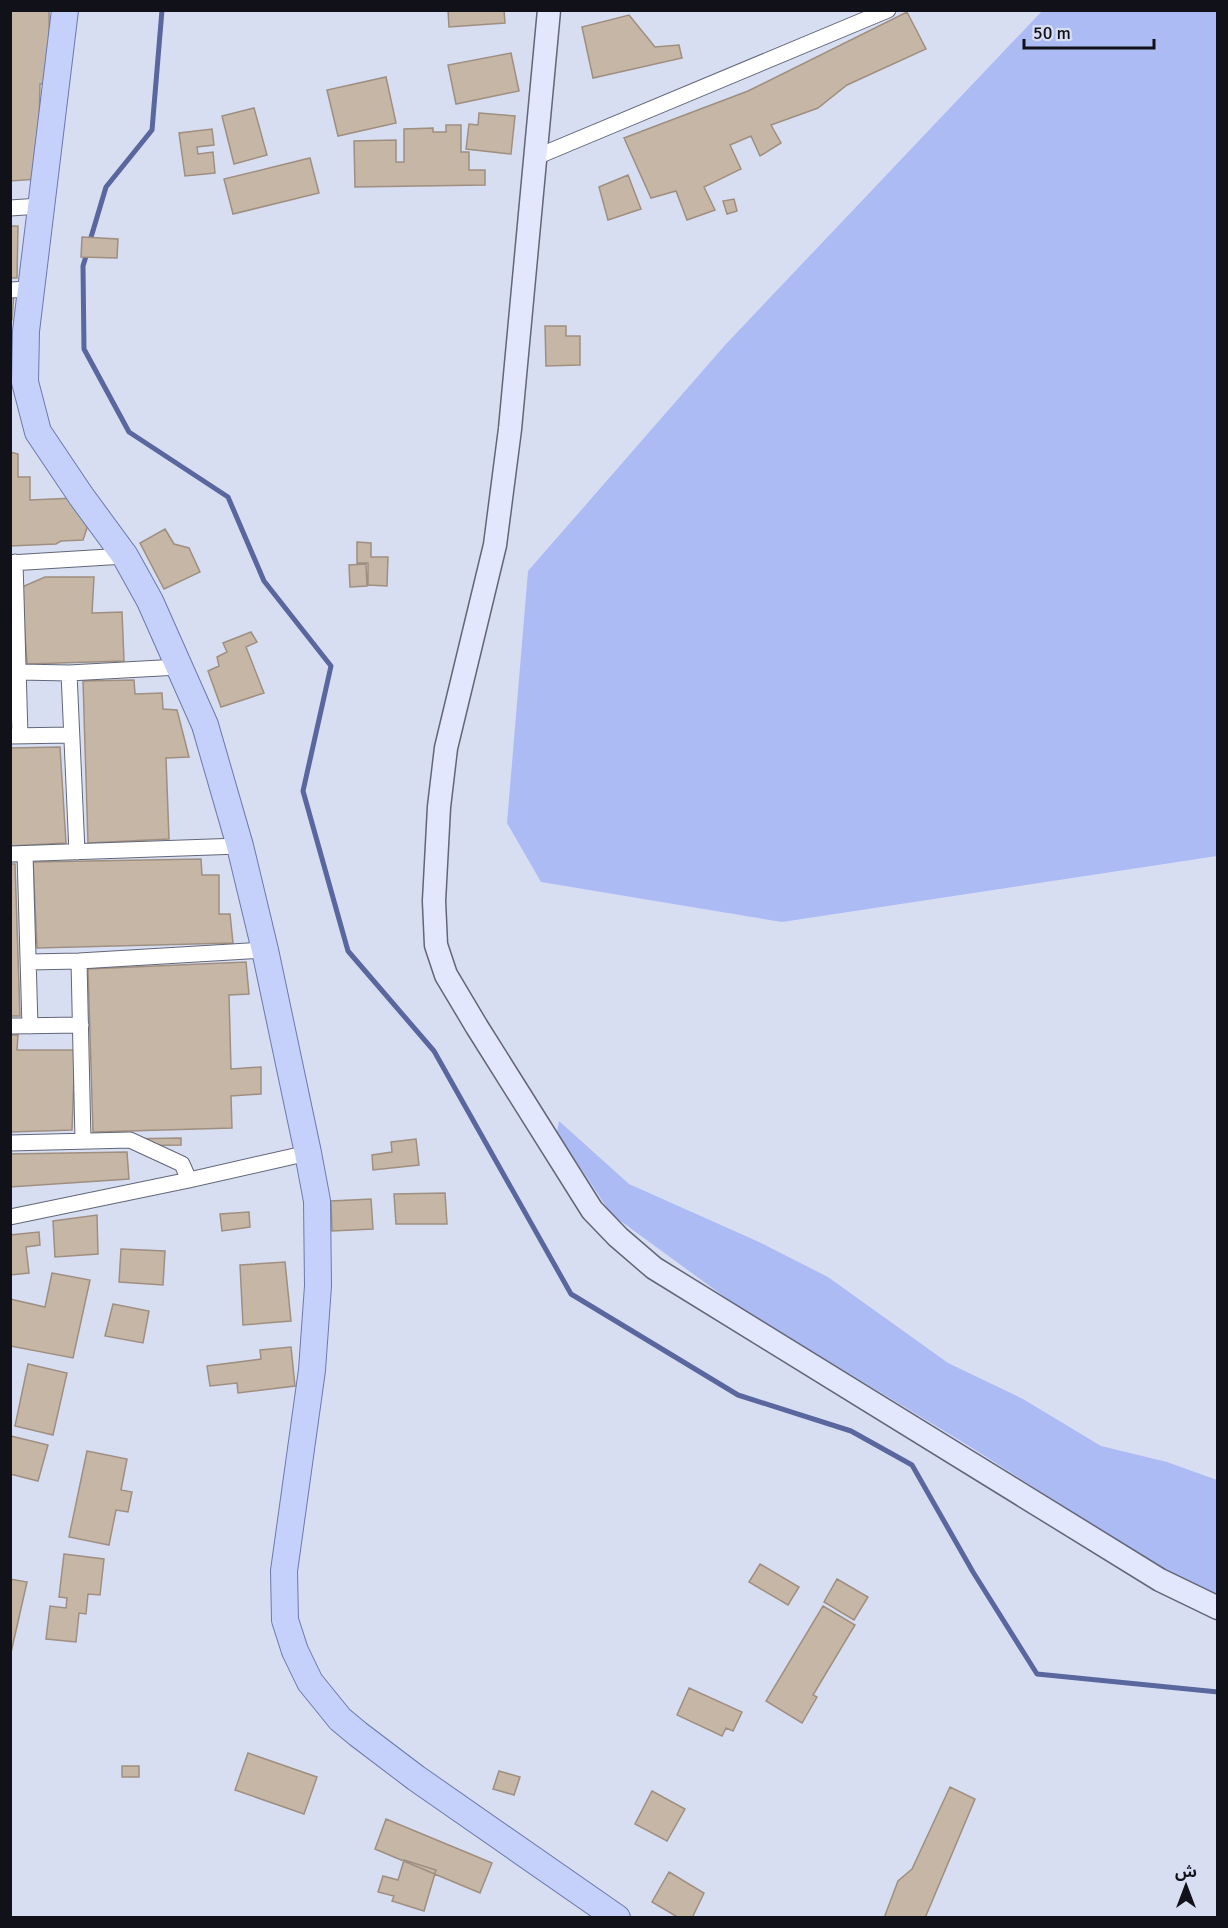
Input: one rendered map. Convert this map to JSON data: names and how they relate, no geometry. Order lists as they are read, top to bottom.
{
  "scale_bar": "50 m",
  "north": "top"
}
